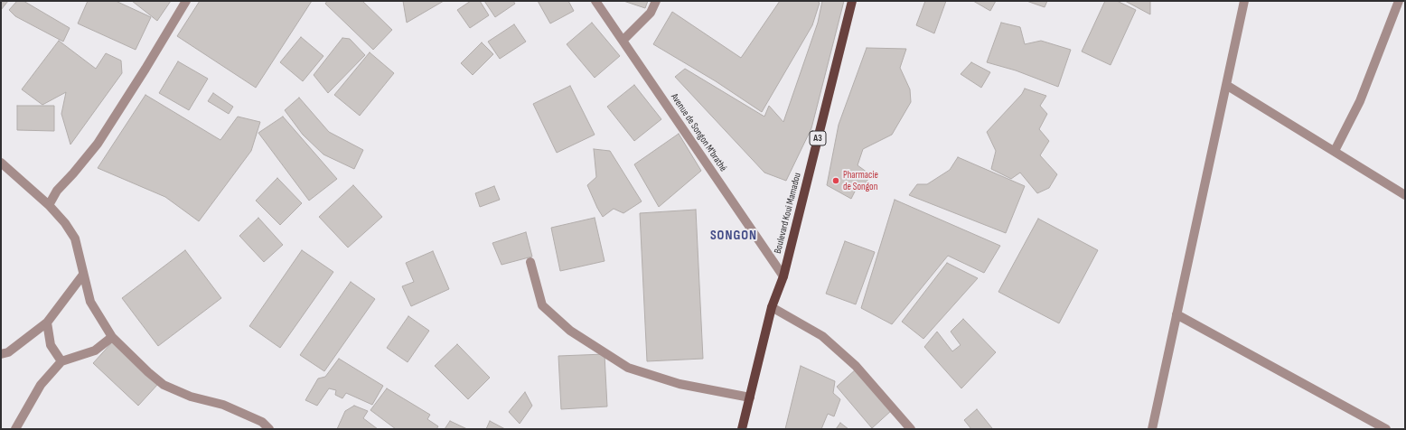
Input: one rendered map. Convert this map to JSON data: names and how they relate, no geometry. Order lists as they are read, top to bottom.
{
  "streets": {
    "main road": ["A3", "Boulevard Koui Mamadou"],
    "street": ["Avenue de Songon M'brathé"]
  },
  "crossings": [
    ["Avenue de Songon M'brathé", "Boulevard Koui Mamadou"]
  ],
  "districts": ["SONGON"],
  "places": ["Pharmacie de Songon"]
}
